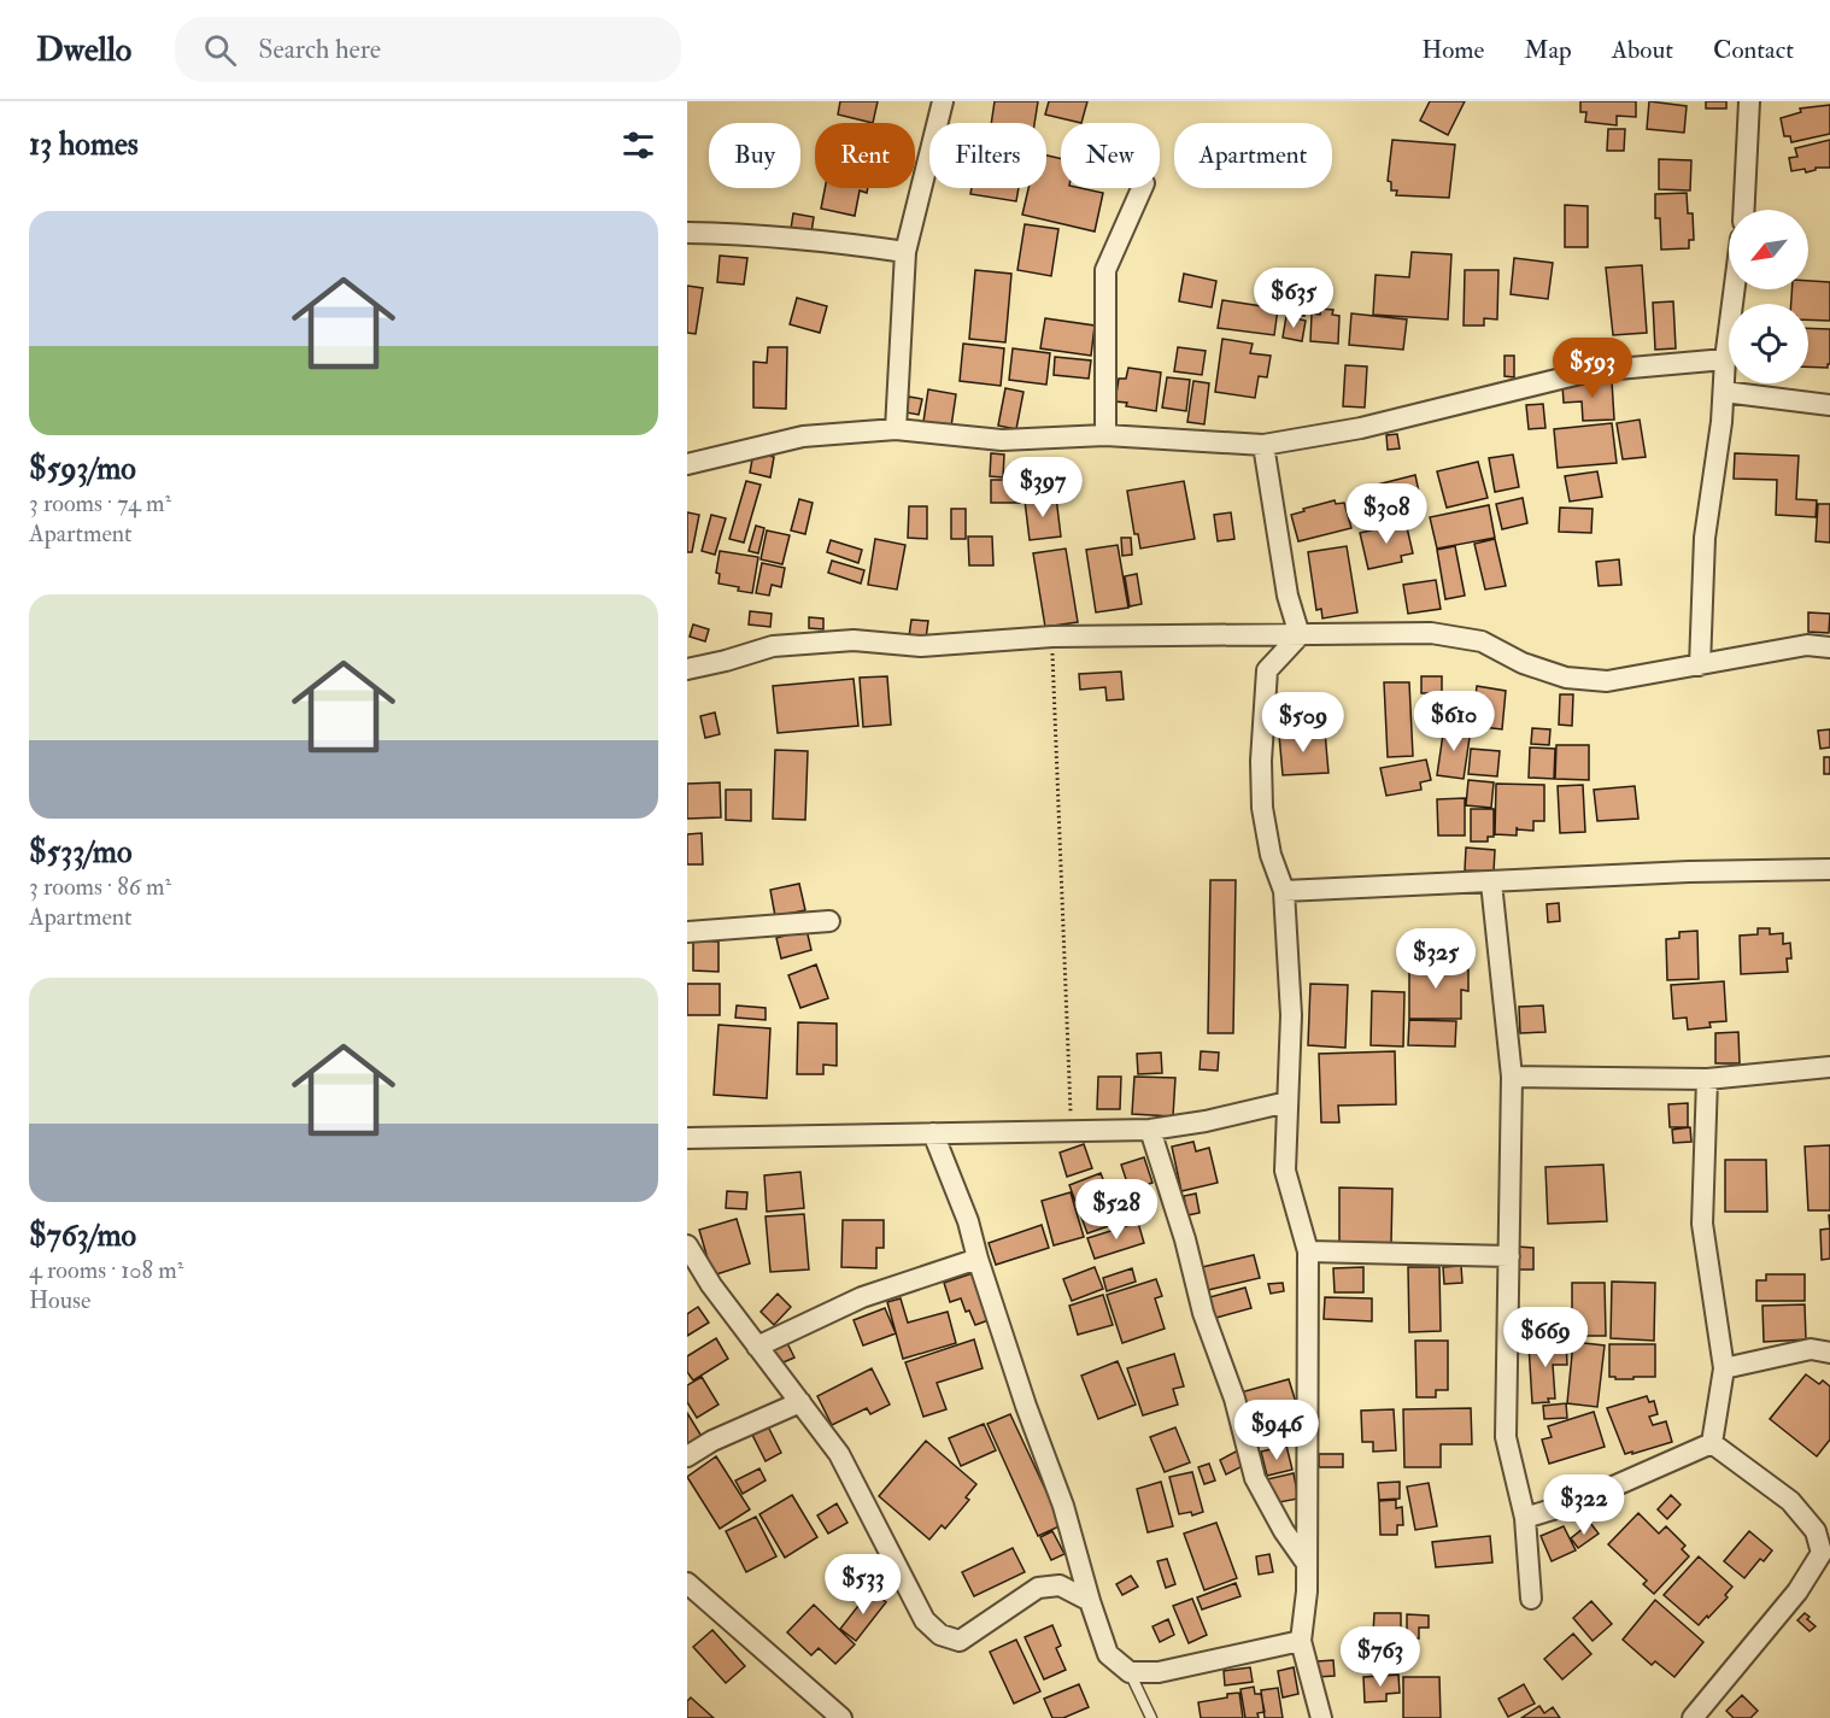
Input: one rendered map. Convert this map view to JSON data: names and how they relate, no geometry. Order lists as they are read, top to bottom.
{
  "north": "bottom left",
  "page": {
    "header": "Dwello",
    "search": "Search here",
    "nav": [
      "Home",
      "Map",
      "About",
      "Contact"
    ],
    "heading": "13 homes",
    "chip": [
      "Buy",
      "Rent",
      "Filters",
      "New",
      "Apartment"
    ],
    "list": [
      {
        "name": "$593/mo",
        "note": "3 rooms · 74 m² · Apartment"
      },
      {
        "name": "$533/mo",
        "note": "3 rooms · 86 m² · Apartment"
      },
      {
        "name": "$763/mo",
        "note": "4 rooms · 108 m² · House"
      }
    ],
    "price": [
      "$635",
      "$593",
      "$397",
      "$308",
      "$610",
      "$509",
      "$325",
      "$528",
      "$669",
      "$946",
      "$322",
      "$533",
      "$763"
    ]
  }
}
